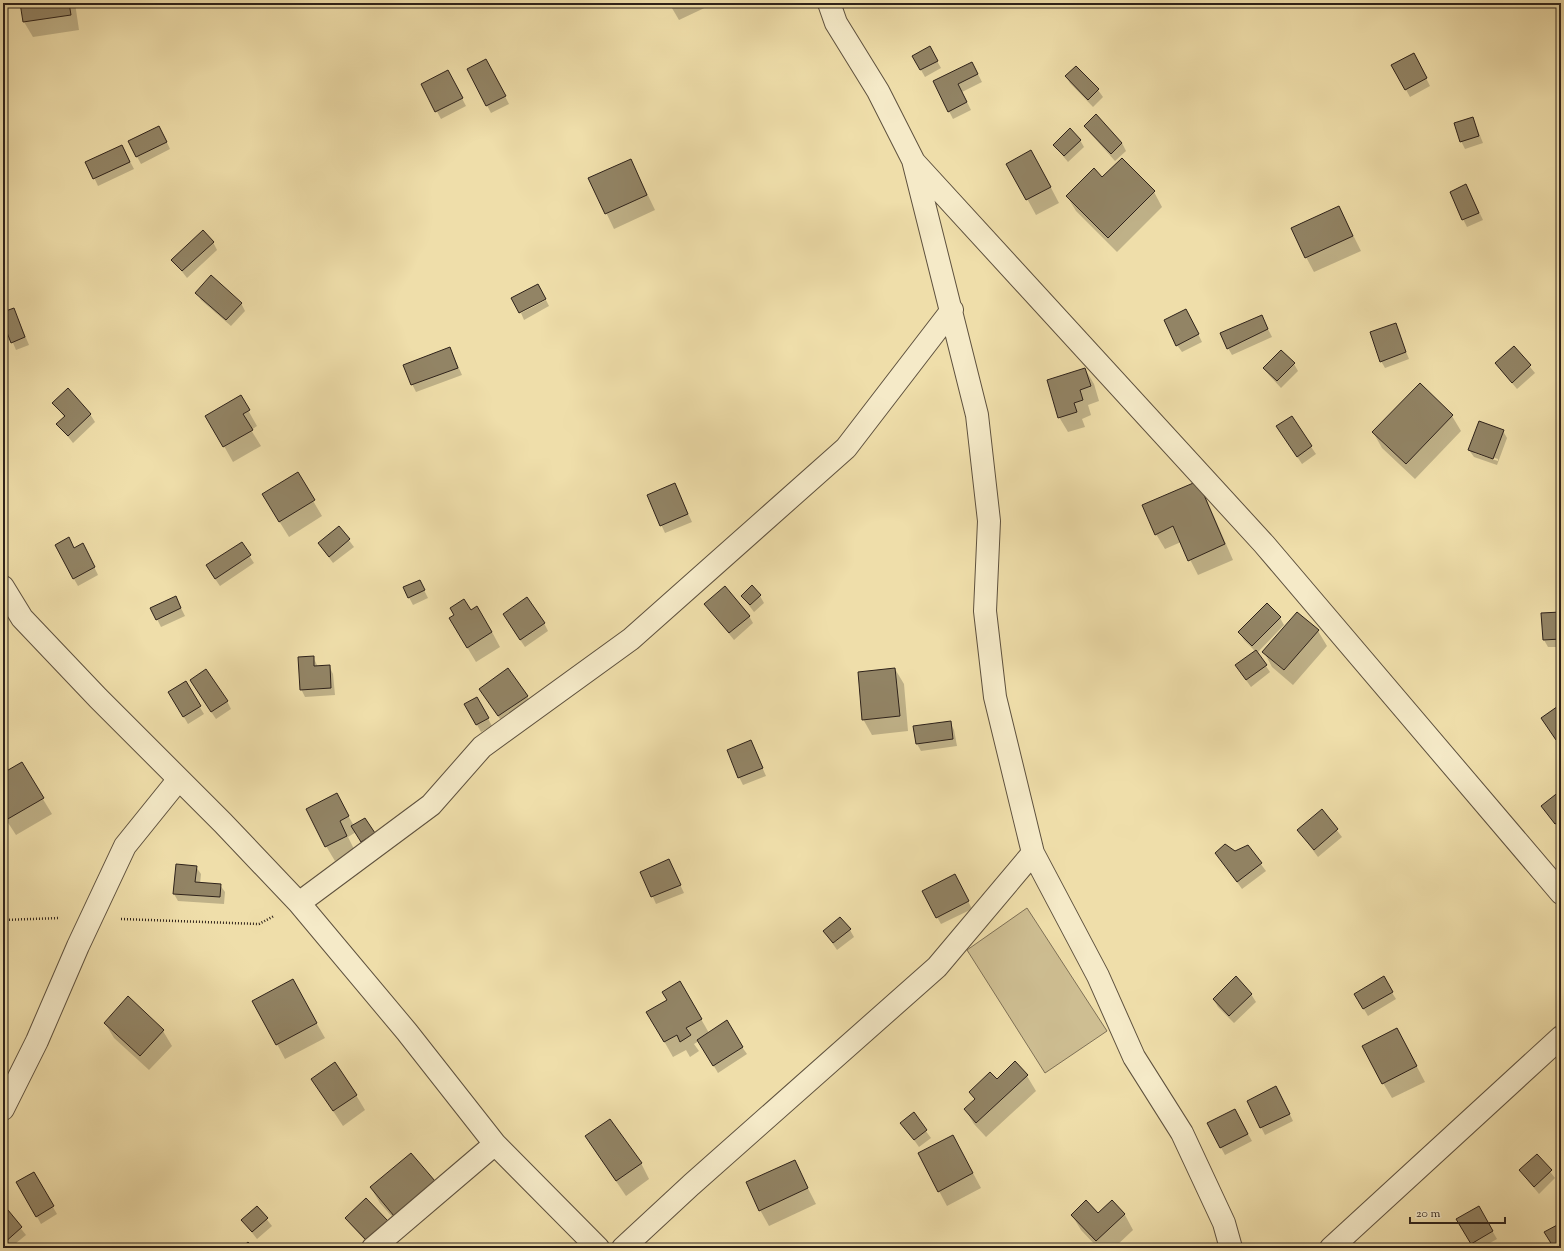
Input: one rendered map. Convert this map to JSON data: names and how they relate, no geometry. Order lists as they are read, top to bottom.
{
  "scale_bar": "20 m"
}
